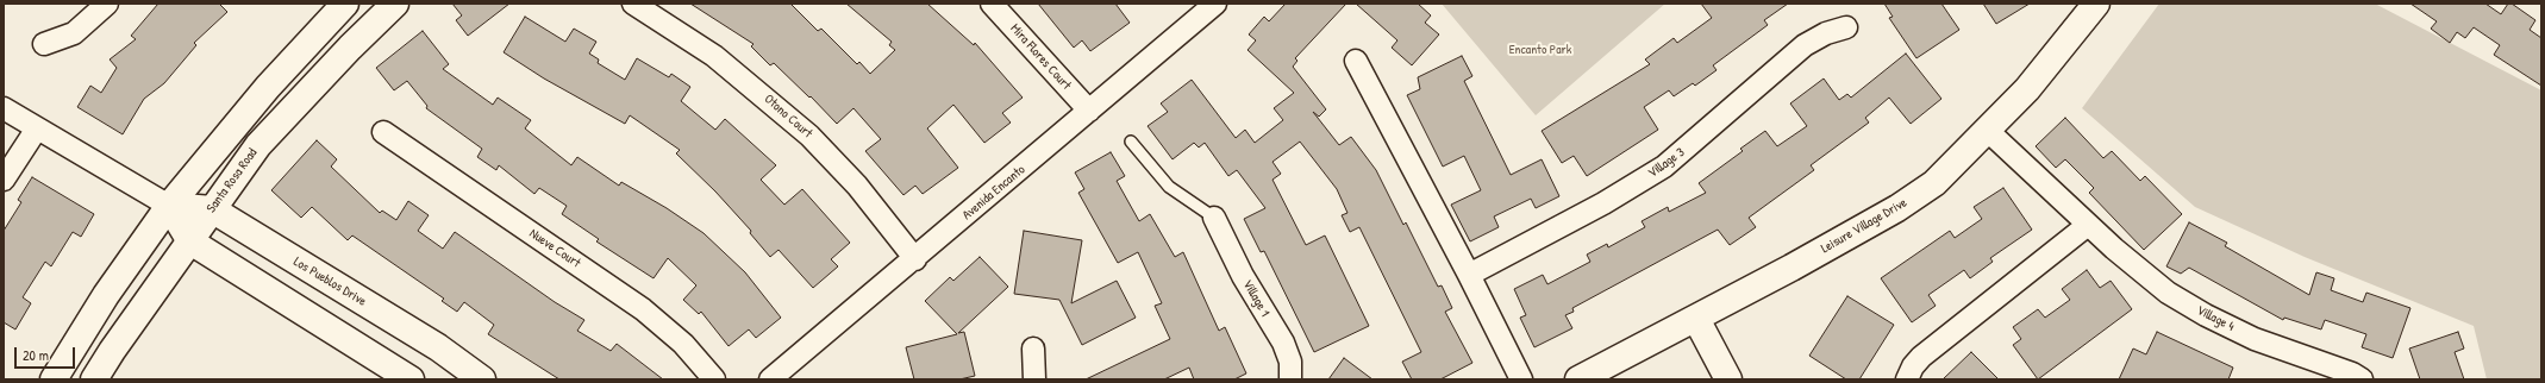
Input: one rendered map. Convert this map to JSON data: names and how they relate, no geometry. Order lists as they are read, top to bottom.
{
  "streets": {
    "street": [
      "Mira Flores Court",
      "Otono Court",
      "Village 3",
      "Santa Rosa Road",
      "Avenida Encanto",
      "Leisure Village Drive",
      "Nueve Court",
      "Los Pueblos Drive",
      "Village 1",
      "Village 4"
    ]
  },
  "crossings": [
    ["Mira Flores Court", "Avenida Encanto"],
    ["Otono Court", "Avenida Encanto"],
    ["Santa Rosa Road", "Los Pueblos Drive"],
    ["Leisure Village Drive", "Village 4"]
  ],
  "parks": ["Encanto Park"],
  "scale_bar": "20 m"
}
